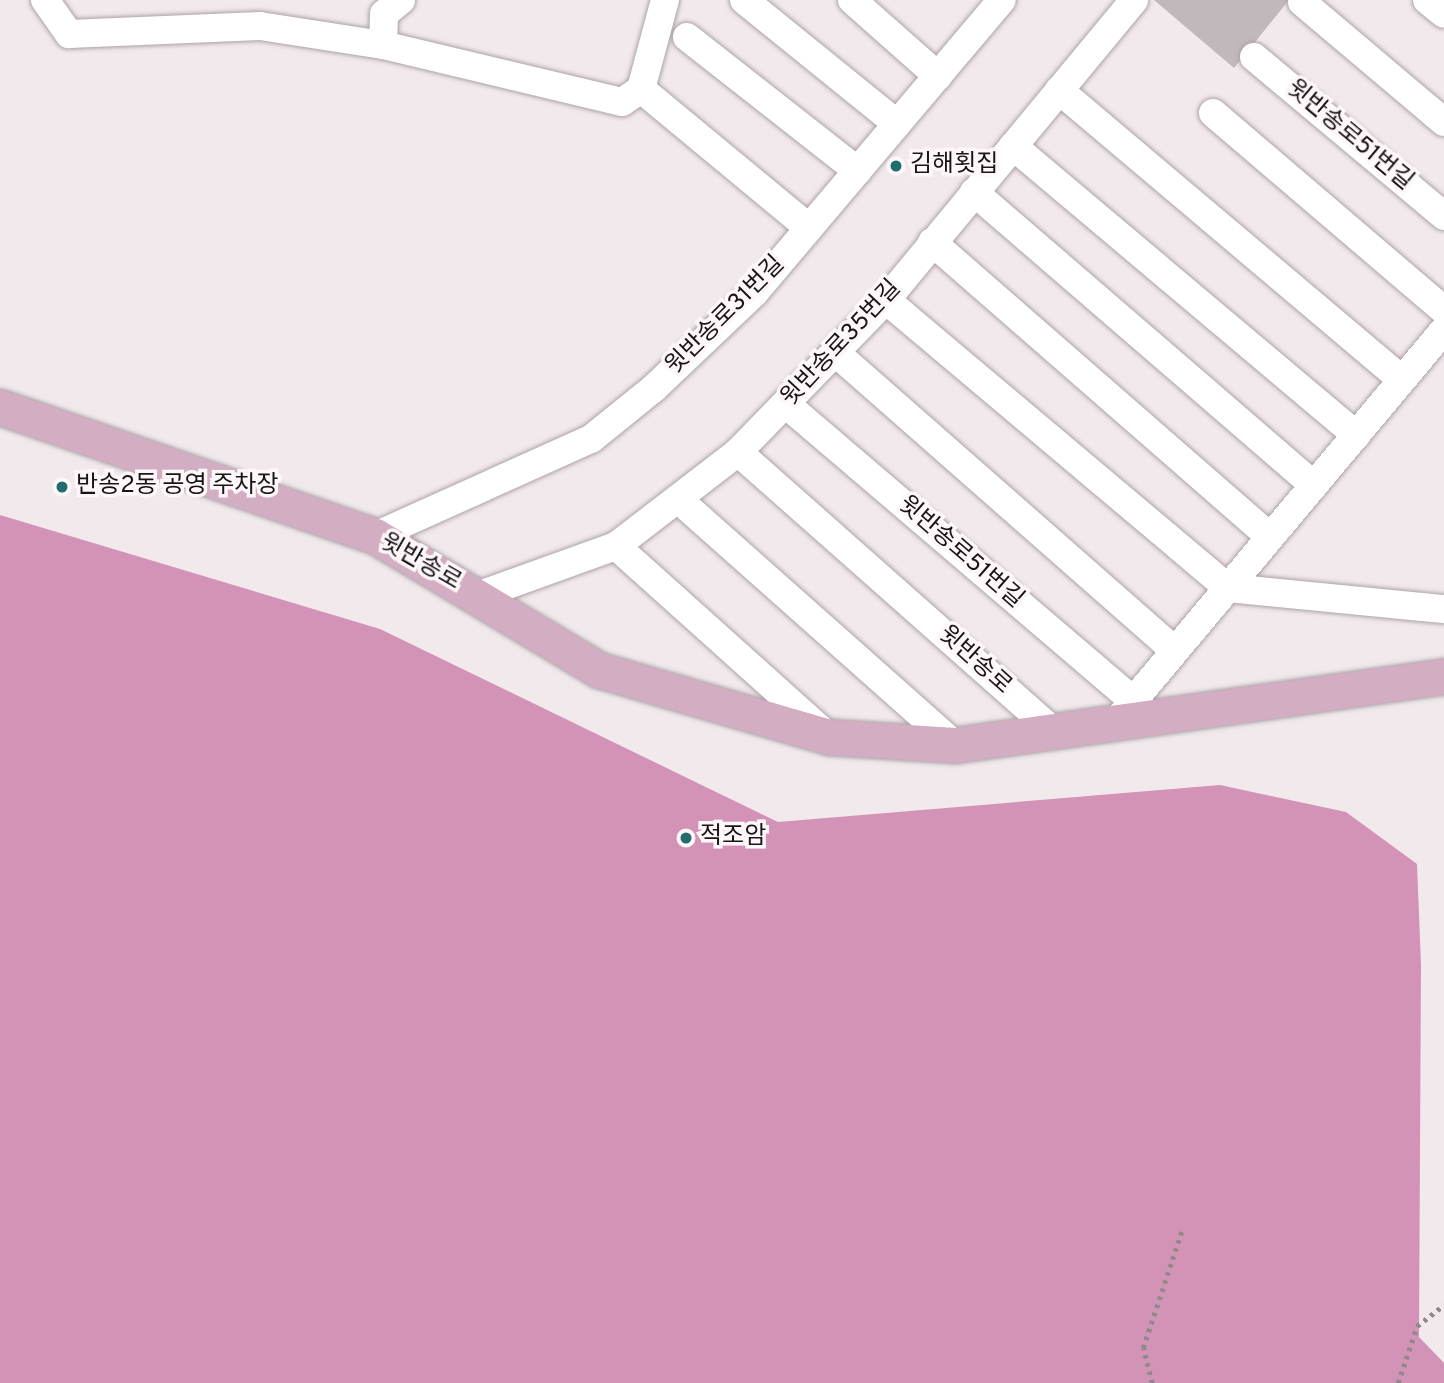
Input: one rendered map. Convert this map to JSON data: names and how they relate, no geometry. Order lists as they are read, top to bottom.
{
  "streets": {
    "main road": ["윗반송로"],
    "street": ["윗반송로51번길", "윗반송로31번길", "윗반송로35번길"]
  },
  "crossings": [
    ["윗반송로51번길", "윗반송로35번길"],
    ["윗반송로51번길", "윗반송로"],
    ["윗반송로31번길", "윗반송로"],
    ["윗반송로35번길", "윗반송로"]
  ],
  "places": ["김해횟집", "반송2동 공영 주차장", "적조암"]
}
